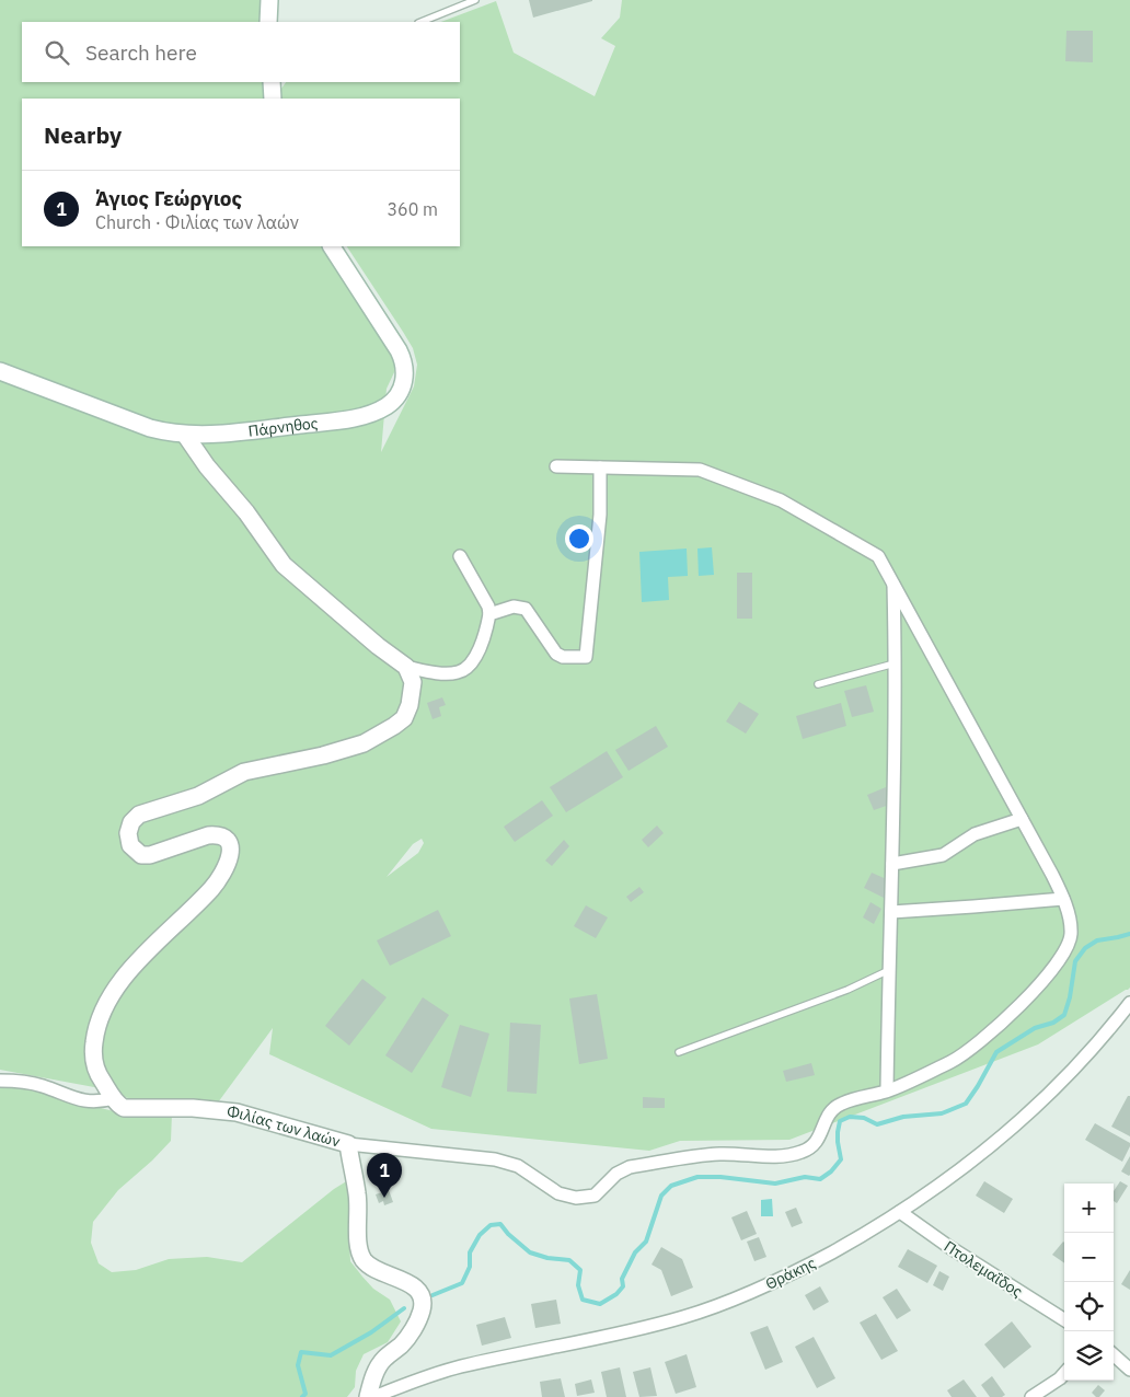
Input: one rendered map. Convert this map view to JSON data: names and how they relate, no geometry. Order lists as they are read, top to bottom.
{
  "streets": {
    "street": [
      "Πάρνηθος",
      "Φιλίας των λαών",
      "Πτολεμαΐδος",
      "Θράκης"
    ]
  },
  "crossings": [
    ["Πτολεμαΐδος", "Θράκης"]
  ],
  "page": {
    "search": "Search here",
    "heading": "Nearby",
    "list": [
      {
        "mark": "1",
        "name": "Άγιος Γεώργιος",
        "note": "Church · Φιλίας των λαών",
        "value": "360 m"
      }
    ],
    "pins": "1",
    "map_buttons": ["+", "−"]
  }
}
